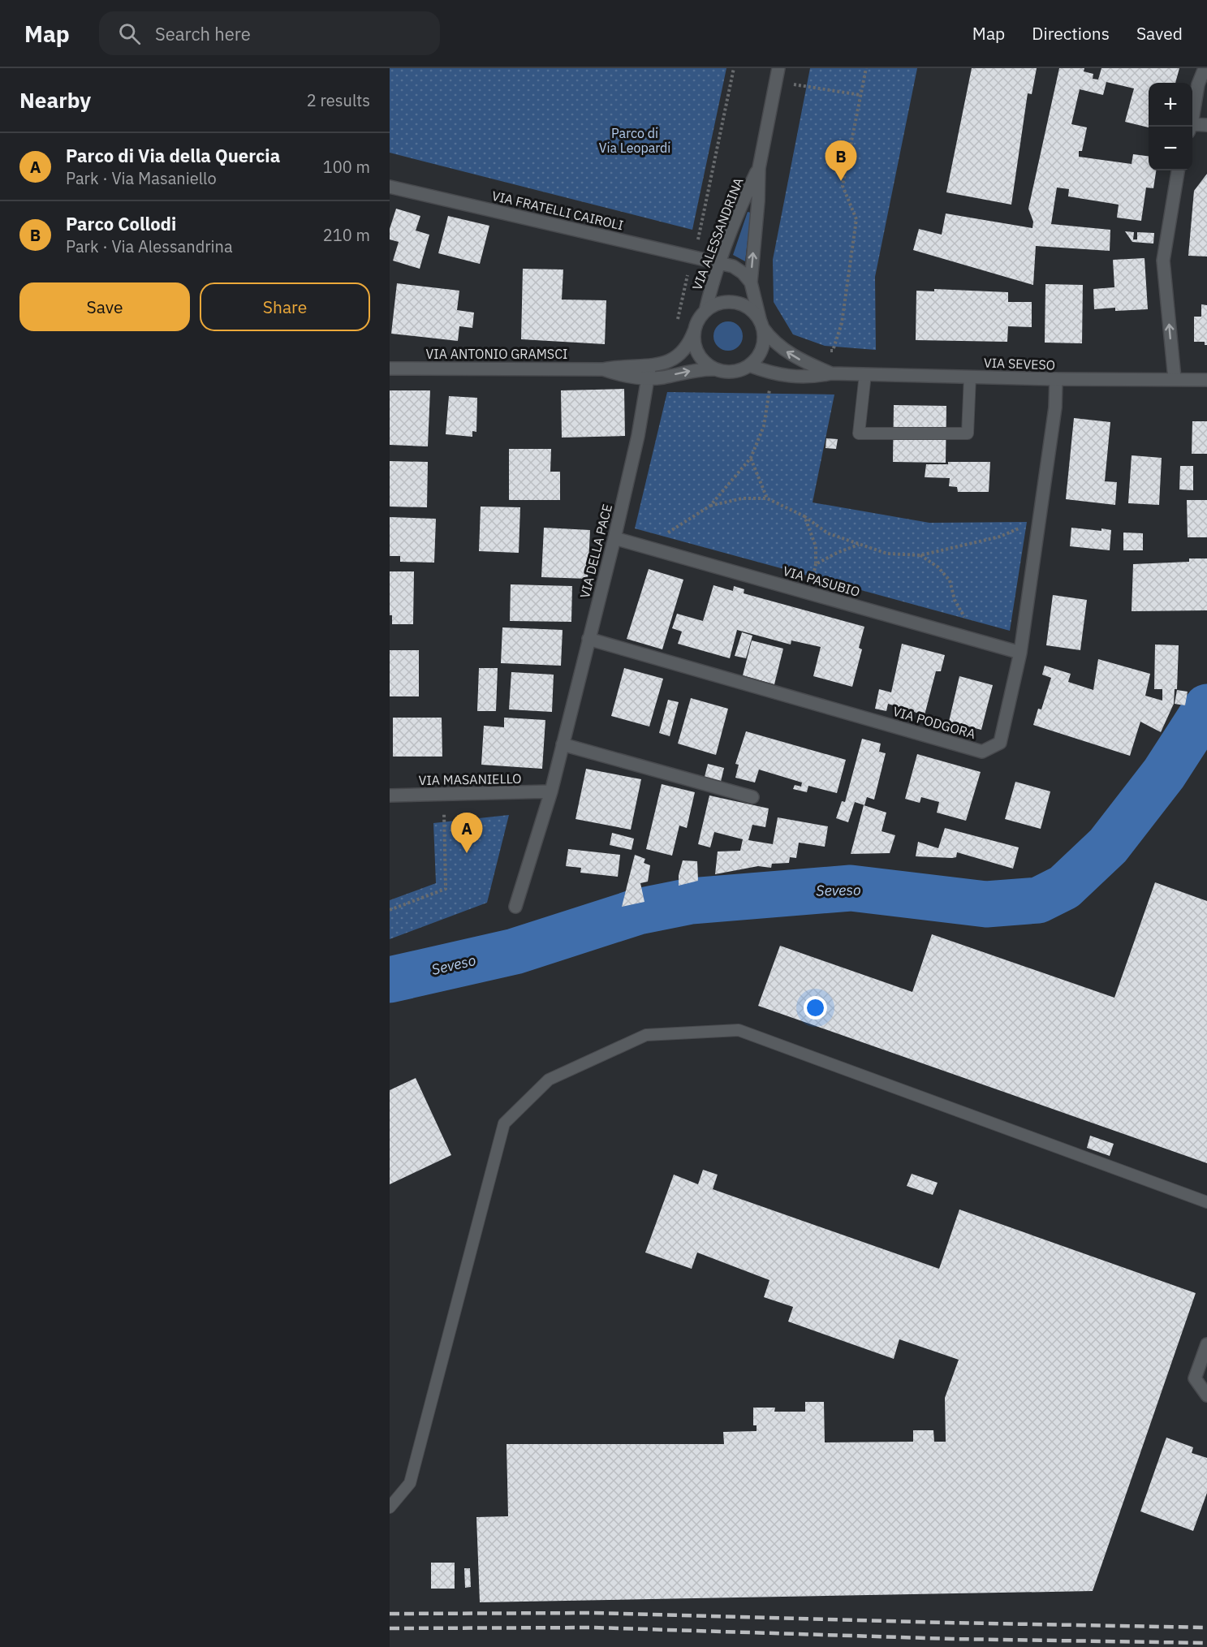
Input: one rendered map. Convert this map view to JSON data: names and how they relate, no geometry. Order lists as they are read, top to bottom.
{
  "streets": {
    "street": [
      "VIA FRATELLI CAIROLI",
      "VIA ALESSANDRINA",
      "VIA ANTONIO GRAMSCI",
      "VIA SEVESO",
      "VIA DELLA PACE",
      "VIA PASUBIO",
      "VIA PODGORA",
      "VIA MASANIELLO"
    ]
  },
  "crossings": [
    ["VIA FRATELLI CAIROLI", "VIA ALESSANDRINA"],
    ["VIA ALESSANDRINA", "VIA ANTONIO GRAMSCI"],
    ["VIA ALESSANDRINA", "VIA SEVESO"],
    ["VIA ANTONIO GRAMSCI", "VIA SEVESO"],
    ["VIA ANTONIO GRAMSCI", "VIA DELLA PACE"],
    ["VIA SEVESO", "VIA PODGORA"],
    ["VIA DELLA PACE", "VIA PASUBIO"],
    ["VIA DELLA PACE", "VIA PODGORA"],
    ["VIA DELLA PACE", "VIA MASANIELLO"],
    ["VIA PASUBIO", "VIA PODGORA"]
  ],
  "water": ["Seveso"],
  "parks": ["Parco di Via Leopardi"],
  "page": {
    "header": "Map",
    "search": "Search here",
    "nav": ["Map", "Directions", "Saved"],
    "heading": ["Nearby", "2 results"],
    "map_buttons": ["+", "−"],
    "list": [
      {
        "mark": "A",
        "name": "Parco di Via della Quercia",
        "note": "Park · Via Masaniello",
        "value": "100 m"
      },
      {
        "mark": "B",
        "name": "Parco Collodi",
        "note": "Park · Via Alessandrina",
        "value": "210 m"
      }
    ],
    "pins": ["B", "A"],
    "buttons": ["Save", "Share"]
  }
}
